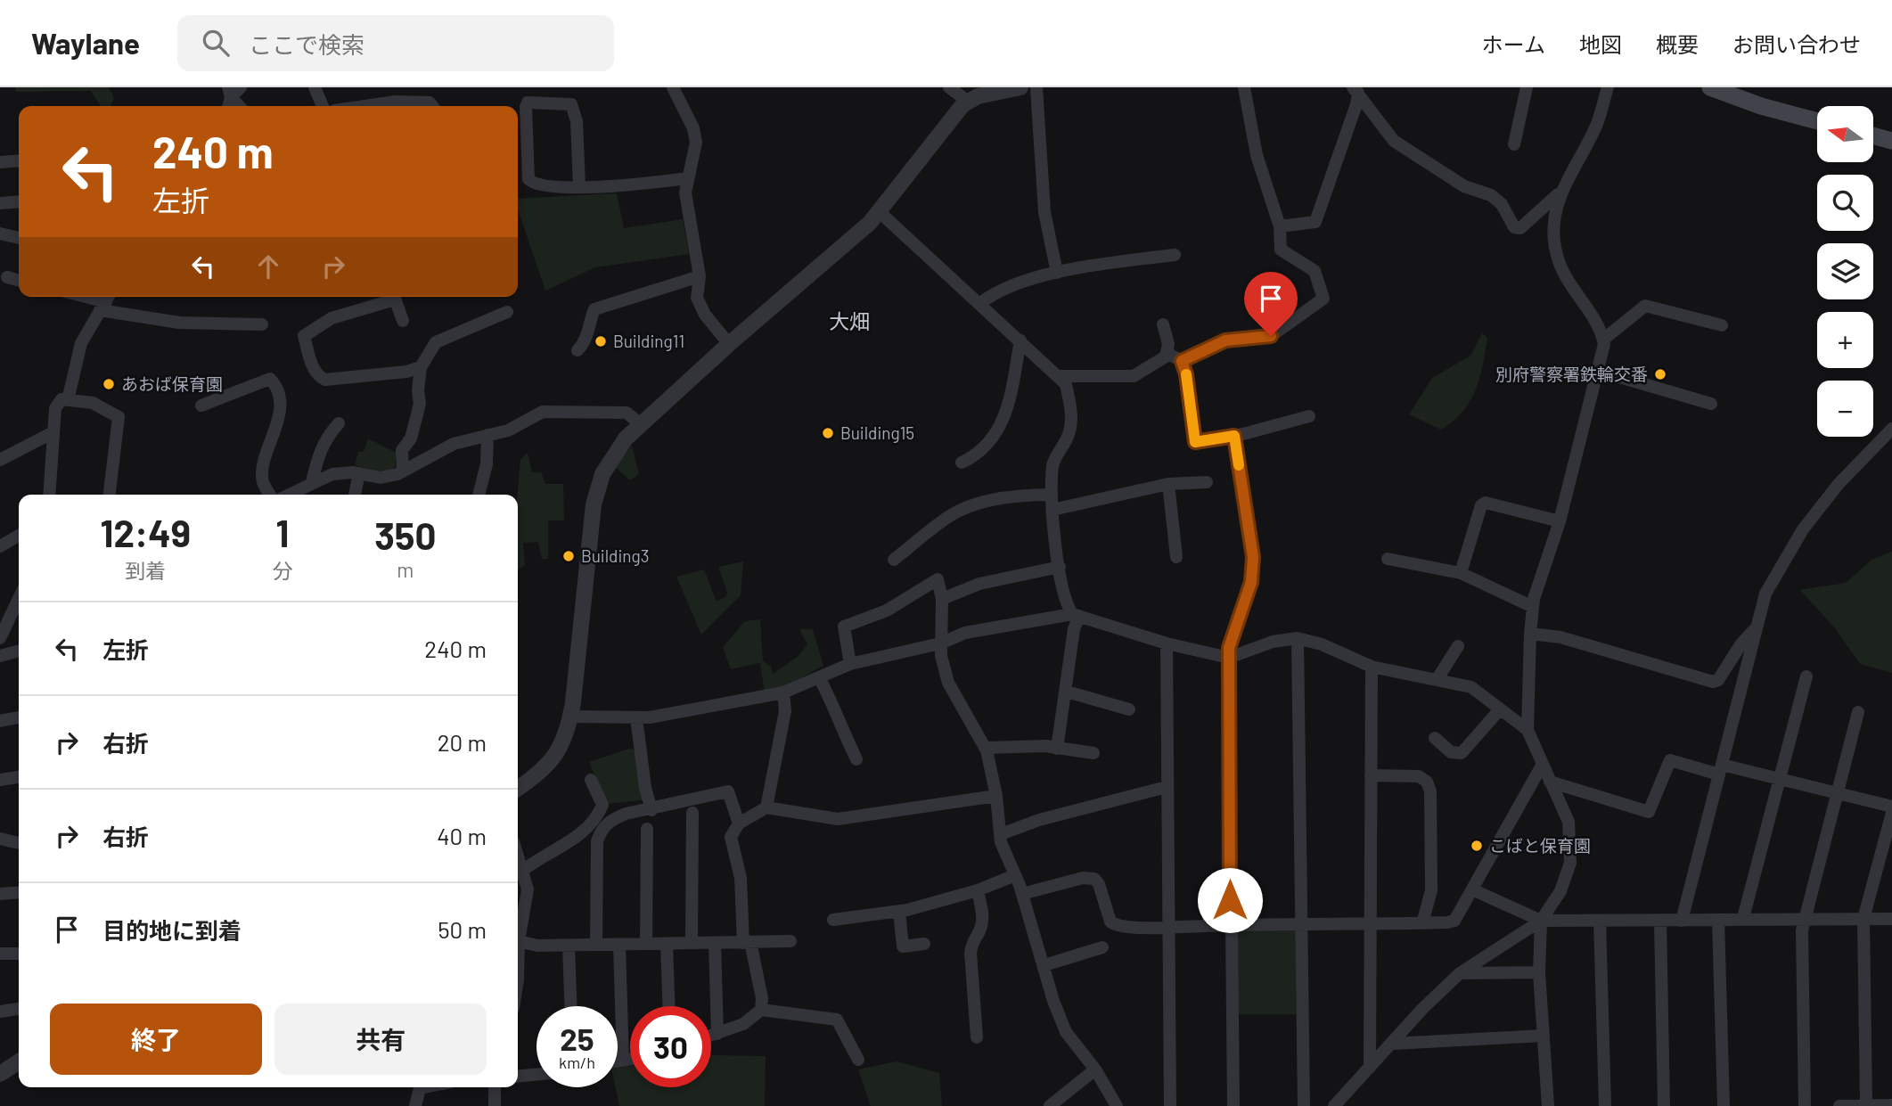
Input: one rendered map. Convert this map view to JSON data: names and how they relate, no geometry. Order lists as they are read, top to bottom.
{
  "districts": ["大畑"],
  "places": [
    "Building11",
    "別府警察署鉄輪交番",
    "あおば保育園",
    "Building15",
    "Building3",
    "こばと保育園"
  ],
  "north": "left",
  "page": {
    "header": "Waylane",
    "search": "ここで検索",
    "nav": [
      "ホーム",
      "地図",
      "概要",
      "お問い合わせ"
    ],
    "map_buttons": ["+", "−"],
    "turn": ["240 m", "左折"],
    "eta": [
      "12:49",
      "到着",
      "1",
      "分",
      "350",
      "m"
    ],
    "list": [
      {
        "name": "左折",
        "value": "240 m"
      },
      {
        "name": "右折",
        "value": "20 m"
      },
      {
        "name": "右折",
        "value": "40 m"
      },
      {
        "name": "目的地に到着",
        "value": "50 m"
      }
    ],
    "buttons": ["終了", "共有"],
    "speed": "25 km/h",
    "limit": "30"
  }
}
